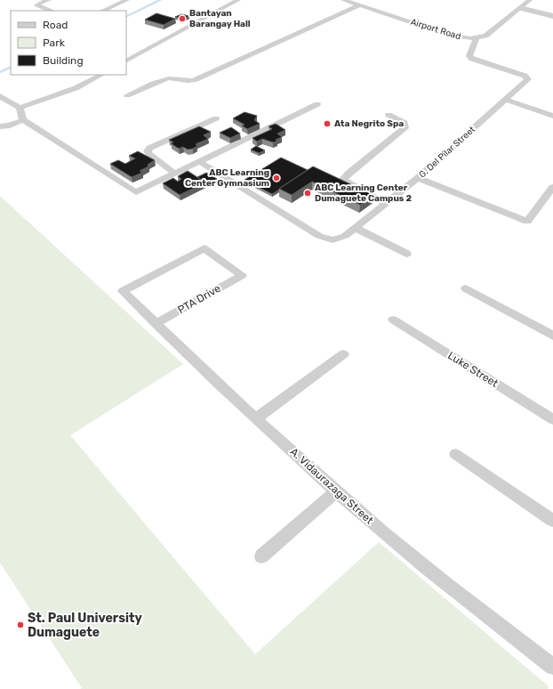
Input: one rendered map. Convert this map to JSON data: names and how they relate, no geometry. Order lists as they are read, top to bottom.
{
  "streets": {
    "street": [
      "Airport Road",
      "G. Del Pilar Street",
      "PTA Drive",
      "Luke Street",
      "A. Vidaurazaga Street"
    ]
  },
  "crossings": [
    ["Airport Road", "G. Del Pilar Street"],
    ["PTA Drive", "A. Vidaurazaga Street"]
  ],
  "places": [
    "Bantayan Barangay Hall",
    "Ata Negrito Spa",
    "ABC Learning Center Gymnasium",
    "ABC Learning Center Dumaguete Campus 2",
    "St. Paul University Dumaguete"
  ],
  "legend": ["Road", "Park", "Building"]
}
